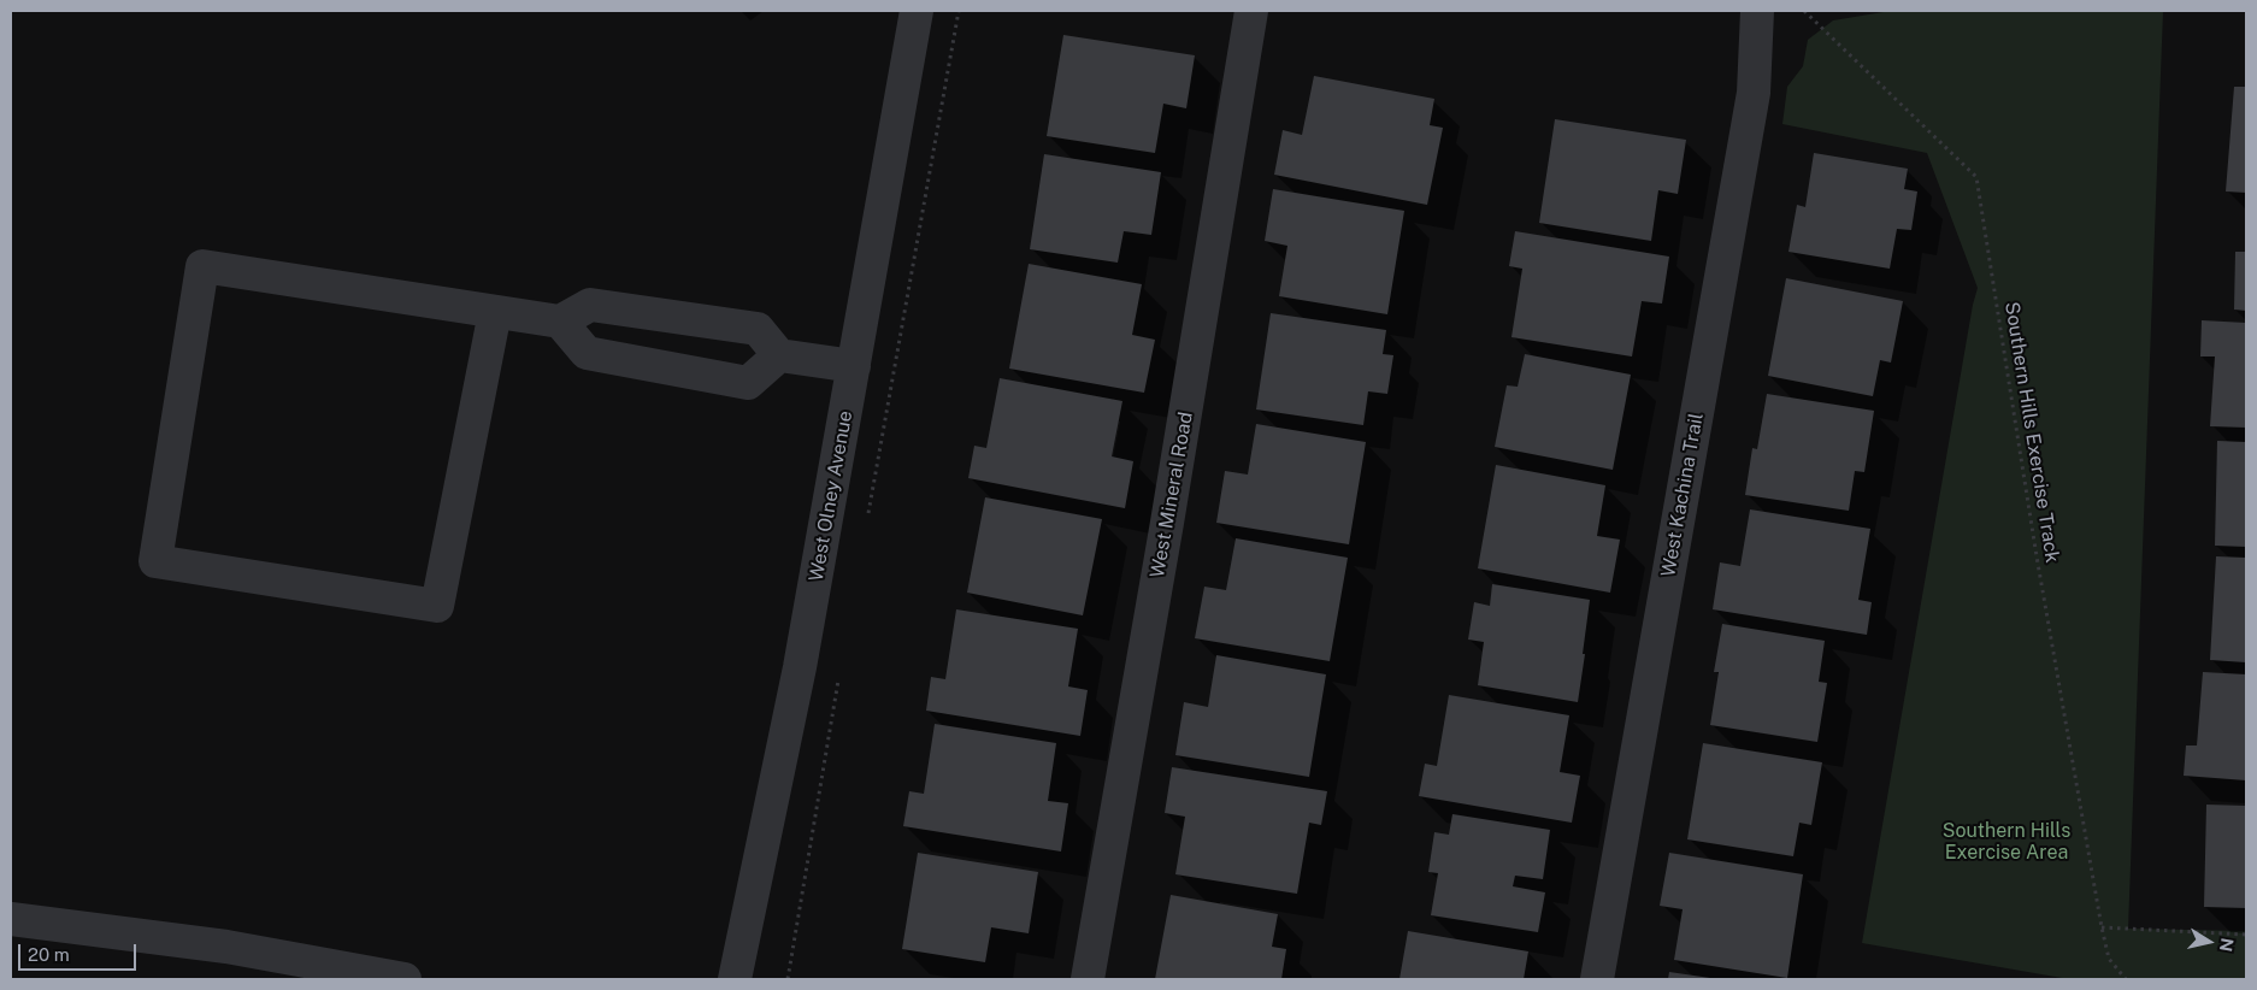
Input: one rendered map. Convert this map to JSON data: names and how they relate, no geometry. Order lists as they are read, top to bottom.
{
  "streets": {
    "street": ["West Mineral Road", "West Kachina Trail", "West Olney Avenue"],
    "path": ["Southern Hills Exercise Track"]
  },
  "parks": ["Southern Hills Exercise Area"],
  "scale_bar": "20 m",
  "north": "right"
}
